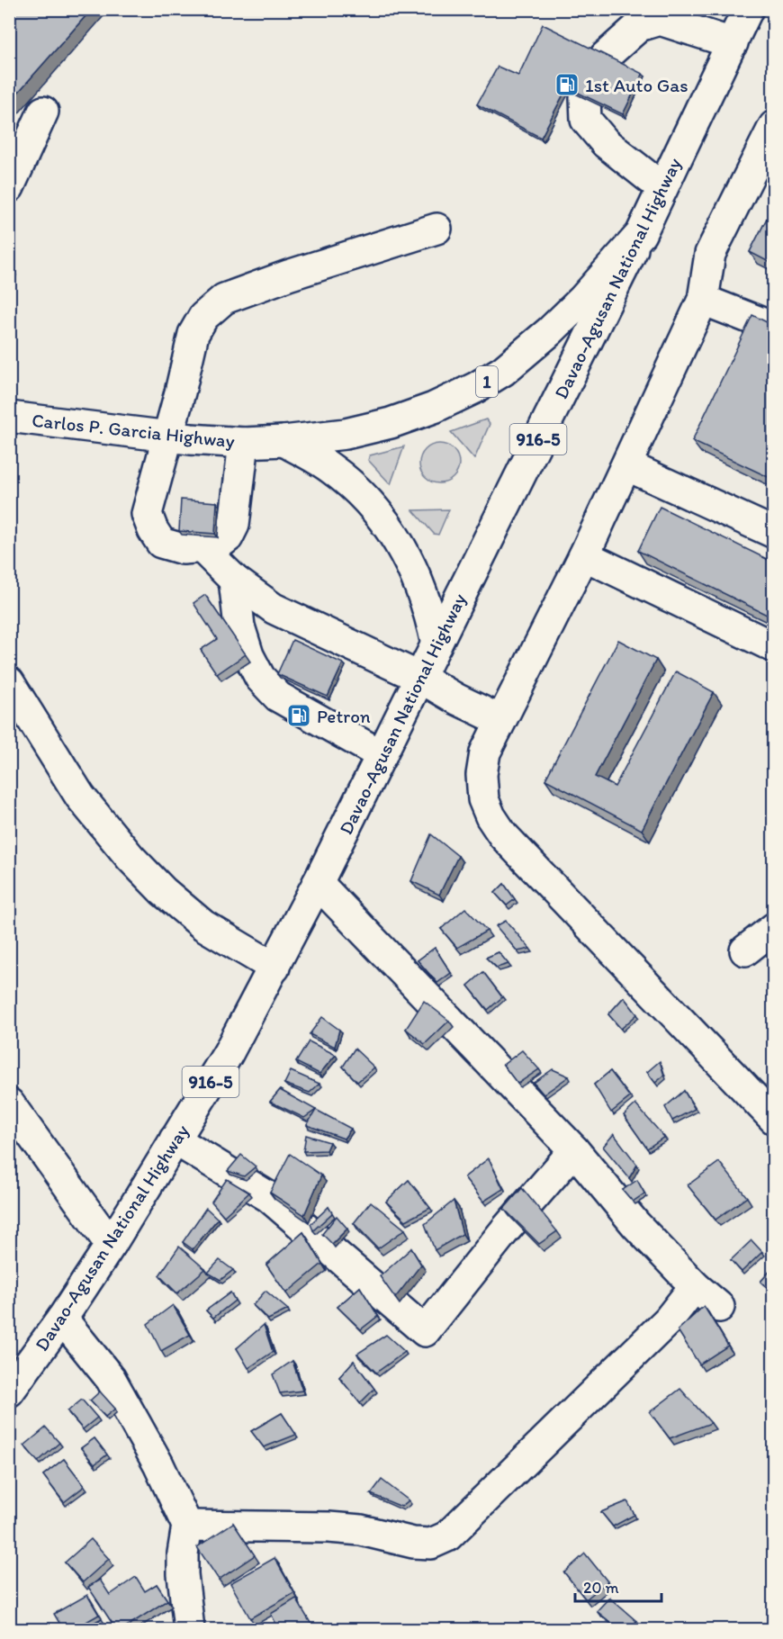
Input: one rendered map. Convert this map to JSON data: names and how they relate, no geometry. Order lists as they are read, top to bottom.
{
  "streets": {
    "main road": [
      "Davao-Agusan National Highway",
      "1",
      "Carlos P. Garcia Highway",
      "916-5"
    ]
  },
  "crossings": [
    ["Davao-Agusan National Highway", "Carlos P. Garcia Highway"]
  ],
  "places": {
    "fuel station": ["1st Auto Gas", "Petron"]
  },
  "scale_bar": "20 m"
}
